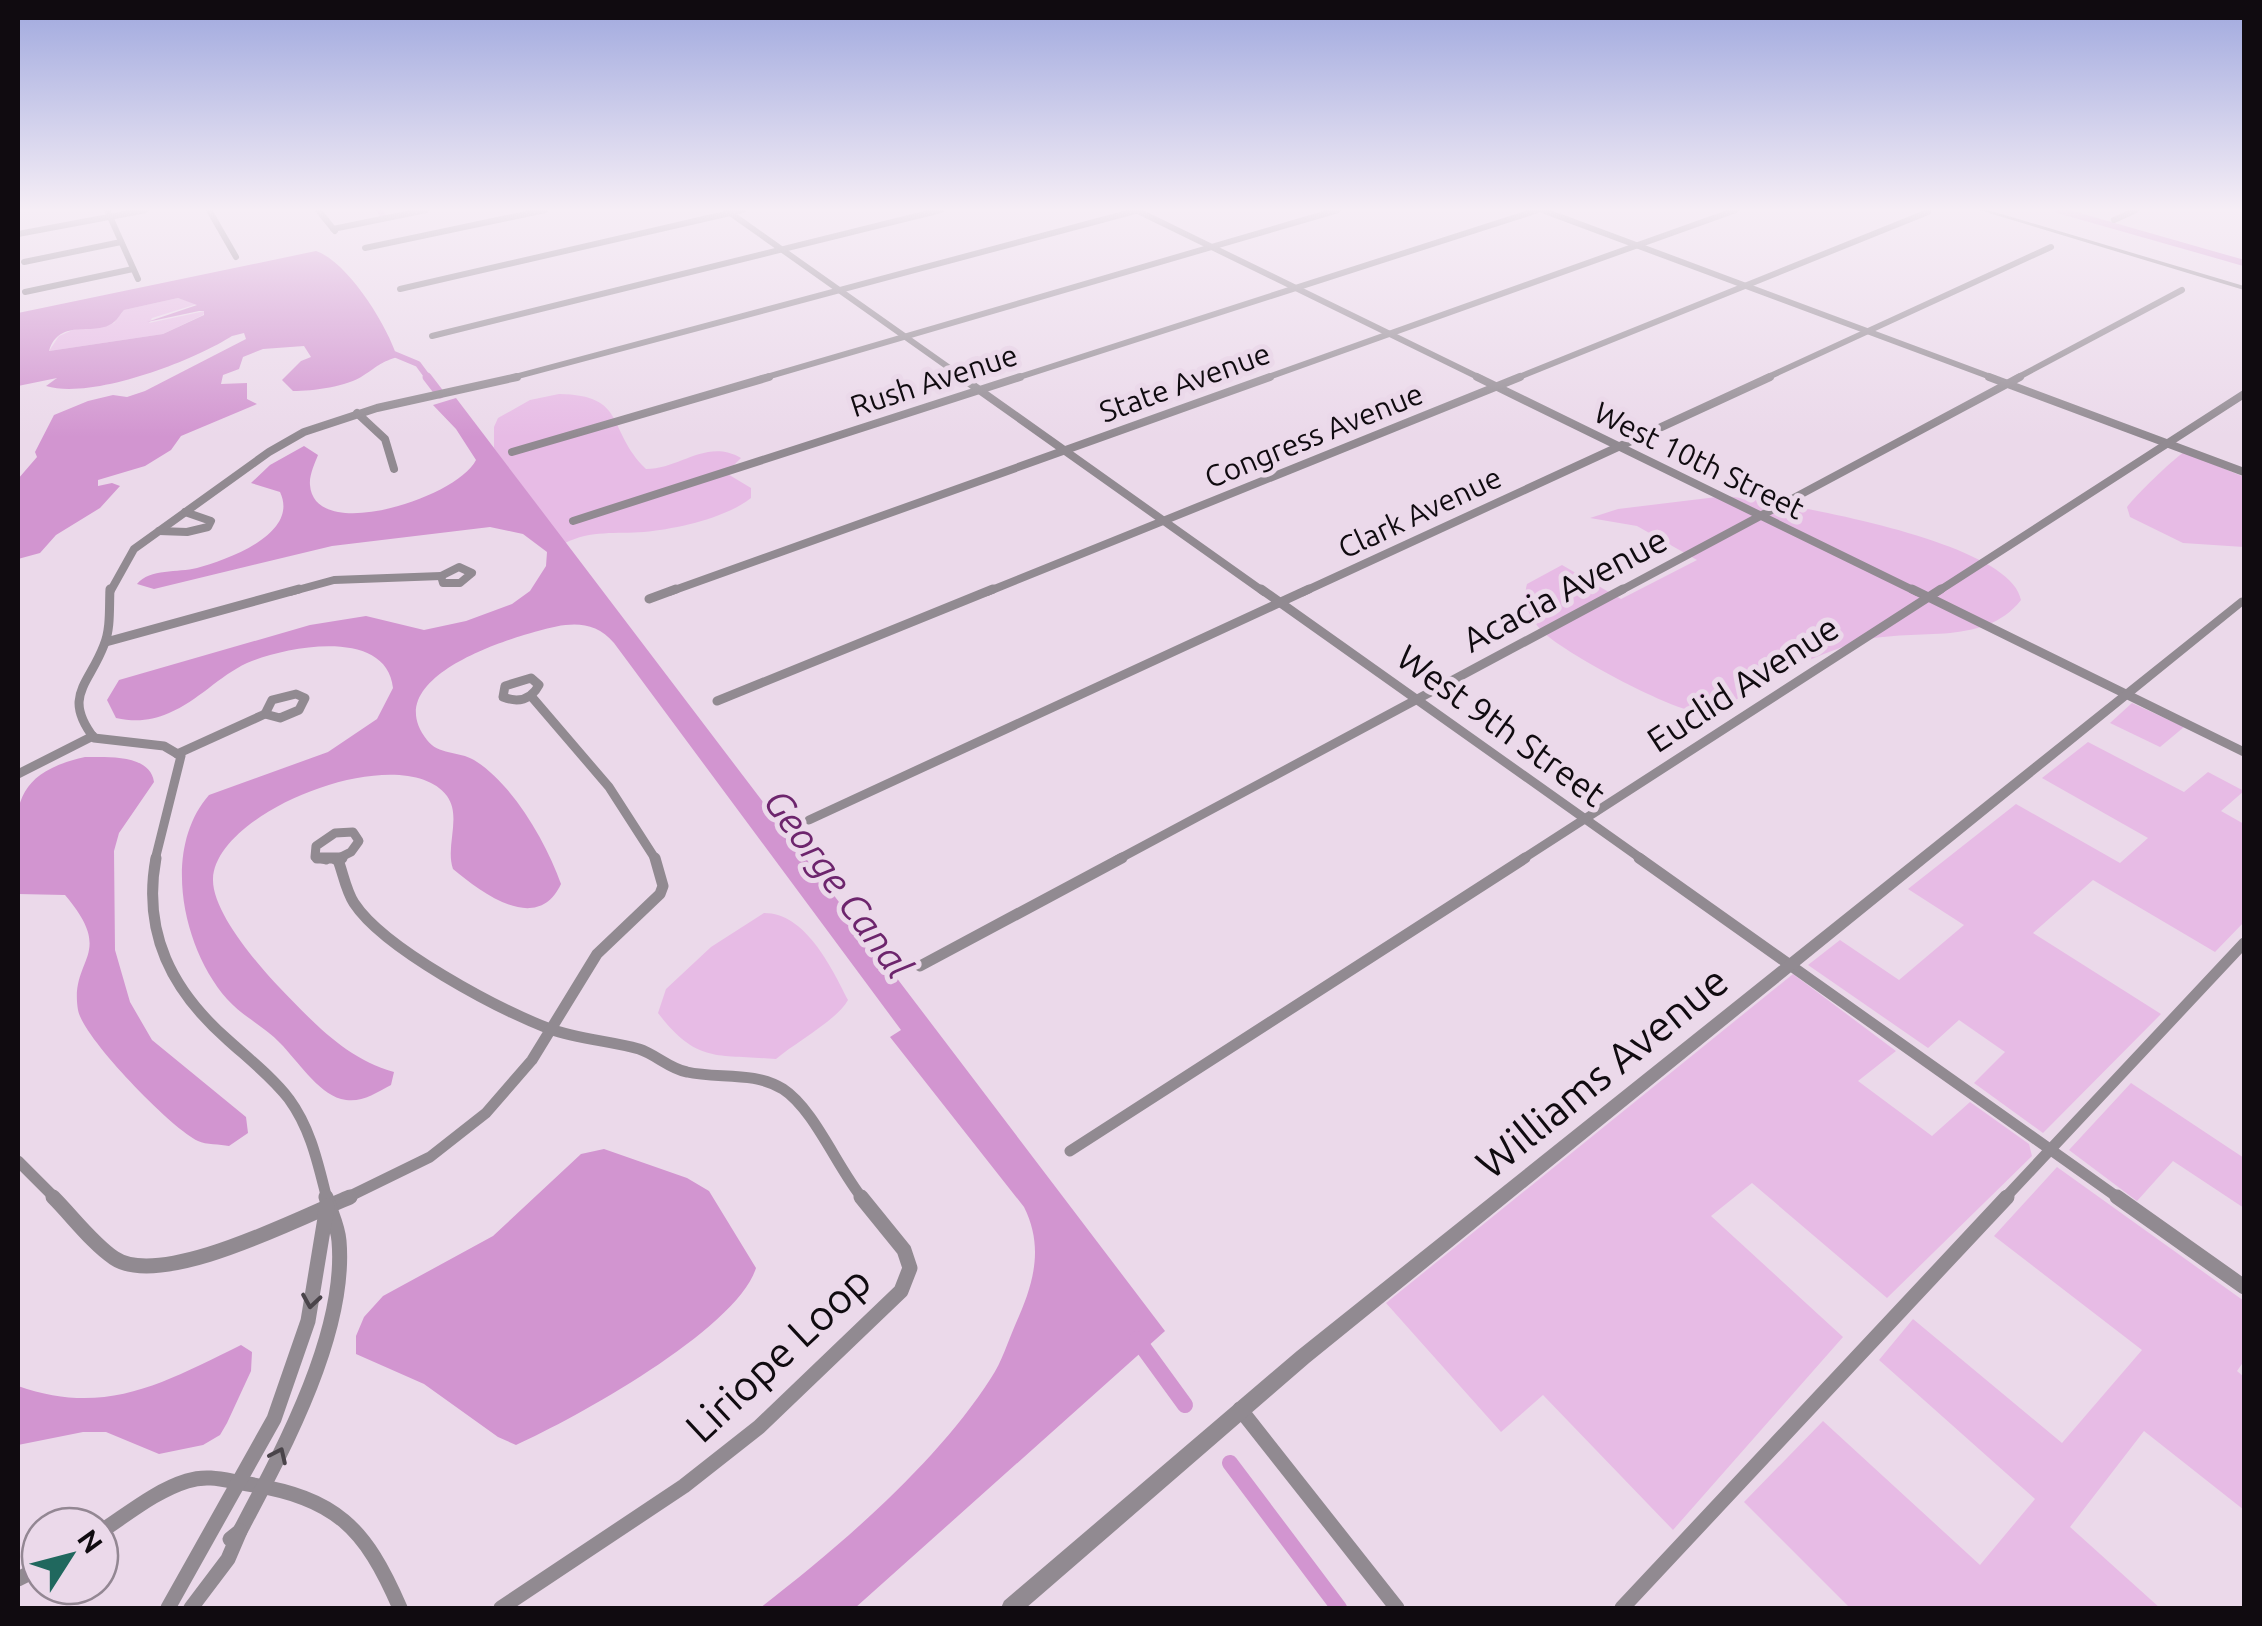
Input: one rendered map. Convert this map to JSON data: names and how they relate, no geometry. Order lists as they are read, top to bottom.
{
  "streets": {
    "street": [
      "Rush Avenue",
      "State Avenue",
      "Congress Avenue",
      "West 10th Street",
      "Clark Avenue",
      "Acacia Avenue",
      "Euclid Avenue",
      "West 9th Street",
      "Williams Avenue",
      "Liriope Loop"
    ]
  },
  "crossings": [
    ["Rush Avenue", "West 10th Street"],
    ["Rush Avenue", "West 9th Street"],
    ["State Avenue", "West 10th Street"],
    ["State Avenue", "West 9th Street"],
    ["Congress Avenue", "West 10th Street"],
    ["Congress Avenue", "West 9th Street"],
    ["West 10th Street", "Clark Avenue"],
    ["West 10th Street", "Acacia Avenue"],
    ["West 10th Street", "Euclid Avenue"],
    ["West 10th Street", "Williams Avenue"],
    ["Clark Avenue", "West 9th Street"],
    ["Acacia Avenue", "West 9th Street"],
    ["Euclid Avenue", "West 9th Street"],
    ["West 9th Street", "Williams Avenue"]
  ],
  "water": ["George Canal"],
  "north": "top right"
}
